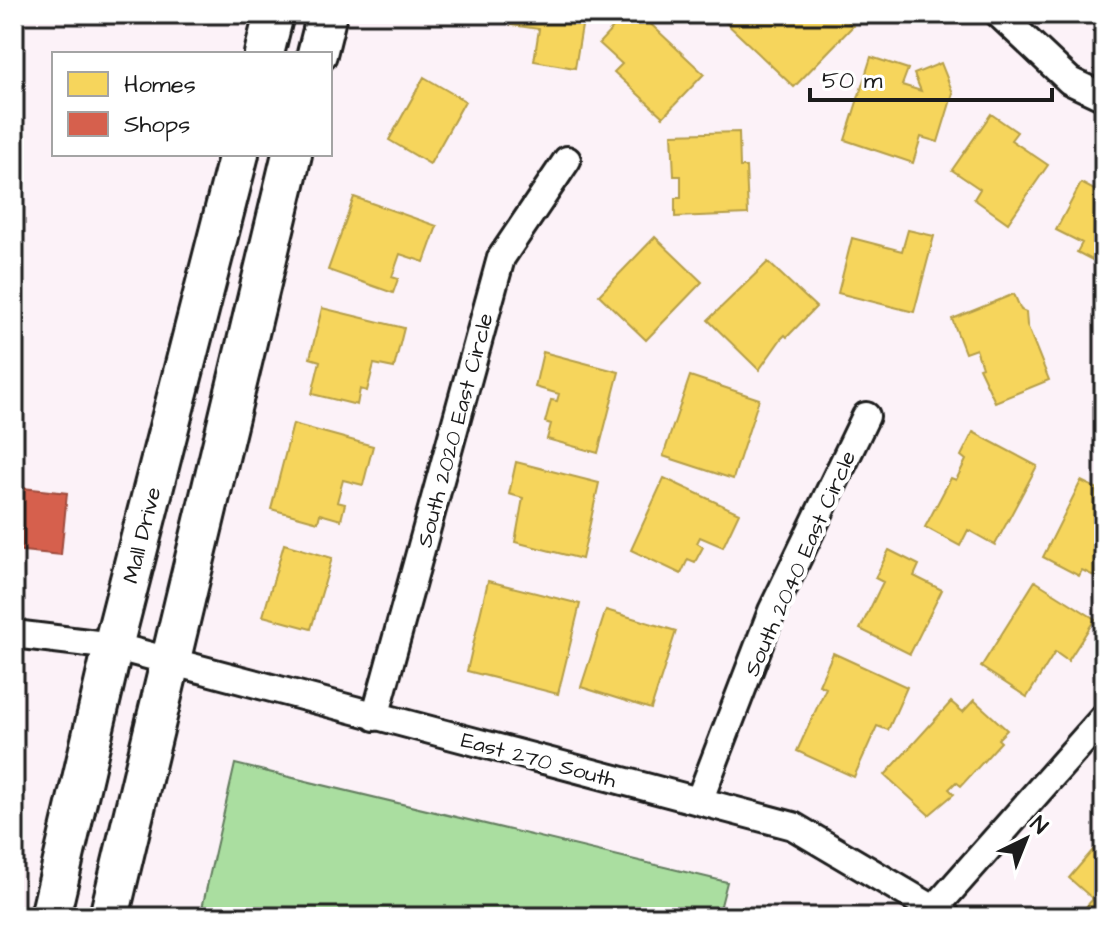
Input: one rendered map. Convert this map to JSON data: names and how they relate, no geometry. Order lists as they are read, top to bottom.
{
  "streets": {
    "main road": ["Mall Drive"],
    "street": ["South 2020 East Circle", "South 2040 East Circle", "East 270 South"]
  },
  "crossings": [
    ["South 2020 East Circle", "East 270 South"],
    ["Mall Drive", "East 270 South"],
    ["South 2040 East Circle", "East 270 South"]
  ],
  "legend": ["Homes", "Shops"],
  "scale_bar": "50 m",
  "north": "top right"
}
